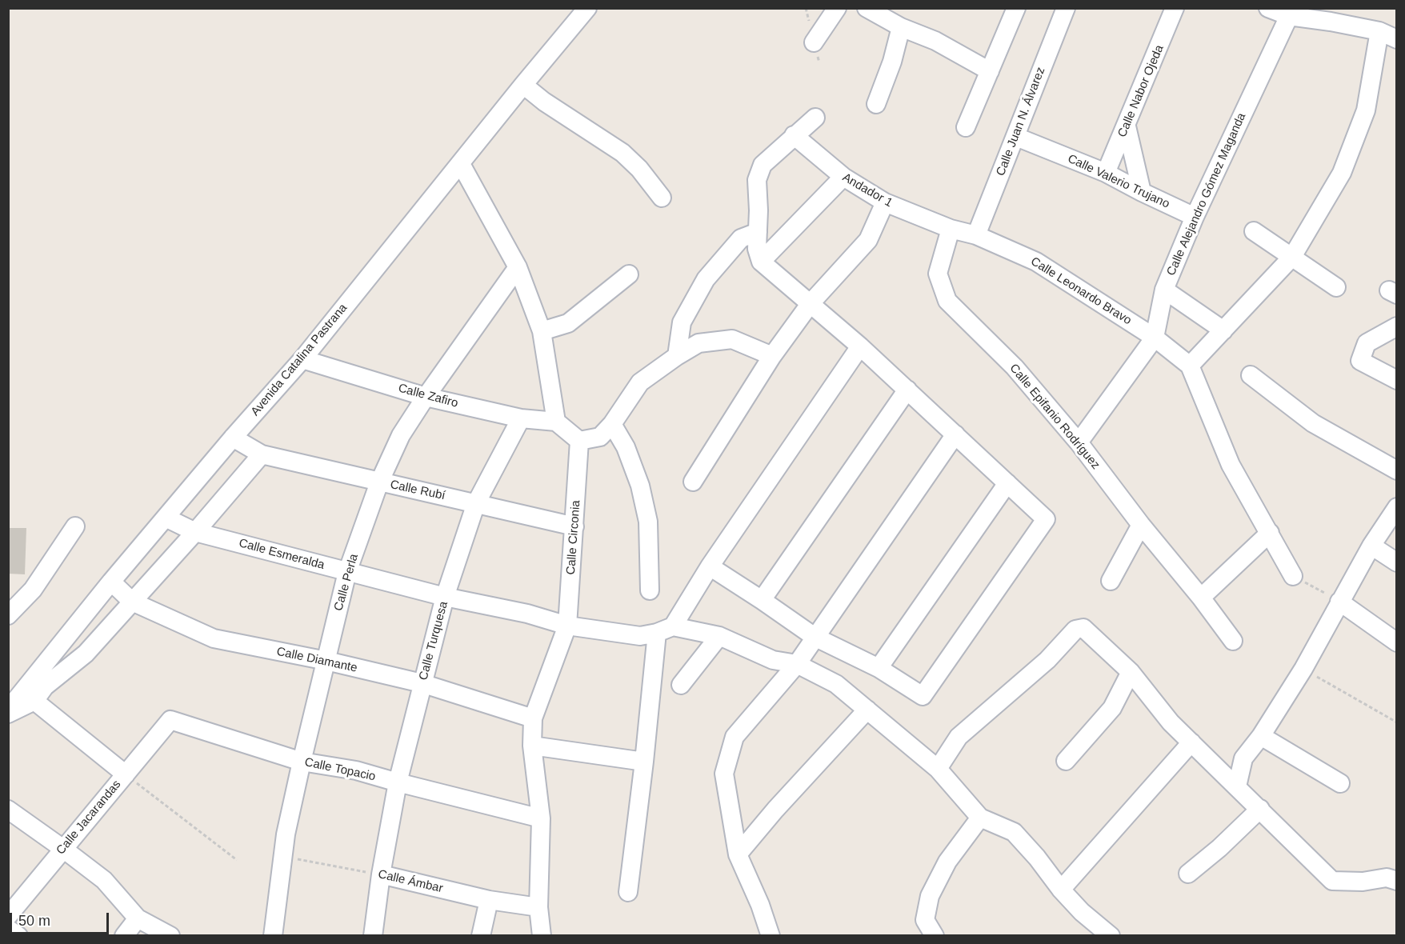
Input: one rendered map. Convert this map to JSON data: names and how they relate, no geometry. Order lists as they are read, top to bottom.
{
  "streets": {
    "street": [
      "Calle Nabor Ojeda",
      "Calle Juan N. Álvarez",
      "Calle Valerio Trujano",
      "Andador 1",
      "Calle Alejandro Gómez Maganda",
      "Calle Leonardo Bravo",
      "Avenida Catalina Pastrana",
      "Calle Zafiro",
      "Calle Epifanio Rodríguez",
      "Calle Rubí",
      "Calle Circonia",
      "Calle Esmeralda",
      "Calle Perla",
      "Calle Turquesa",
      "Calle Diamante",
      "Calle Topacio",
      "Calle Jacarandas",
      "Calle Ámbar"
    ]
  },
  "crossings": [
    ["Calle Nabor Ojeda", "Calle Valerio Trujano"],
    ["Calle Juan N. Álvarez", "Calle Valerio Trujano"],
    ["Calle Juan N. Álvarez", "Calle Leonardo Bravo"],
    ["Calle Valerio Trujano", "Calle Alejandro Gómez Maganda"],
    ["Andador 1", "Calle Leonardo Bravo"],
    ["Andador 1", "Calle Epifanio Rodríguez"],
    ["Calle Alejandro Gómez Maganda", "Calle Leonardo Bravo"],
    ["Calle Alejandro Gómez Maganda", "Calle Epifanio Rodríguez"],
    ["Calle Leonardo Bravo", "Calle Epifanio Rodríguez"],
    ["Avenida Catalina Pastrana", "Calle Zafiro"],
    ["Avenida Catalina Pastrana", "Calle Rubí"],
    ["Avenida Catalina Pastrana", "Calle Esmeralda"],
    ["Avenida Catalina Pastrana", "Calle Diamante"],
    ["Calle Zafiro", "Calle Perla"],
    ["Calle Zafiro", "Calle Turquesa"],
    ["Calle Rubí", "Calle Circonia"],
    ["Calle Rubí", "Calle Perla"],
    ["Calle Rubí", "Calle Turquesa"],
    ["Calle Circonia", "Calle Esmeralda"],
    ["Calle Circonia", "Calle Diamante"],
    ["Calle Circonia", "Calle Topacio"],
    ["Calle Circonia", "Calle Ámbar"],
    ["Calle Esmeralda", "Calle Perla"],
    ["Calle Esmeralda", "Calle Turquesa"],
    ["Calle Perla", "Calle Diamante"],
    ["Calle Perla", "Calle Topacio"],
    ["Calle Perla", "Calle Ámbar"],
    ["Calle Turquesa", "Calle Diamante"],
    ["Calle Turquesa", "Calle Topacio"],
    ["Calle Turquesa", "Calle Ámbar"],
    ["Calle Topacio", "Calle Jacarandas"]
  ],
  "scale_bar": "50 m"
}
